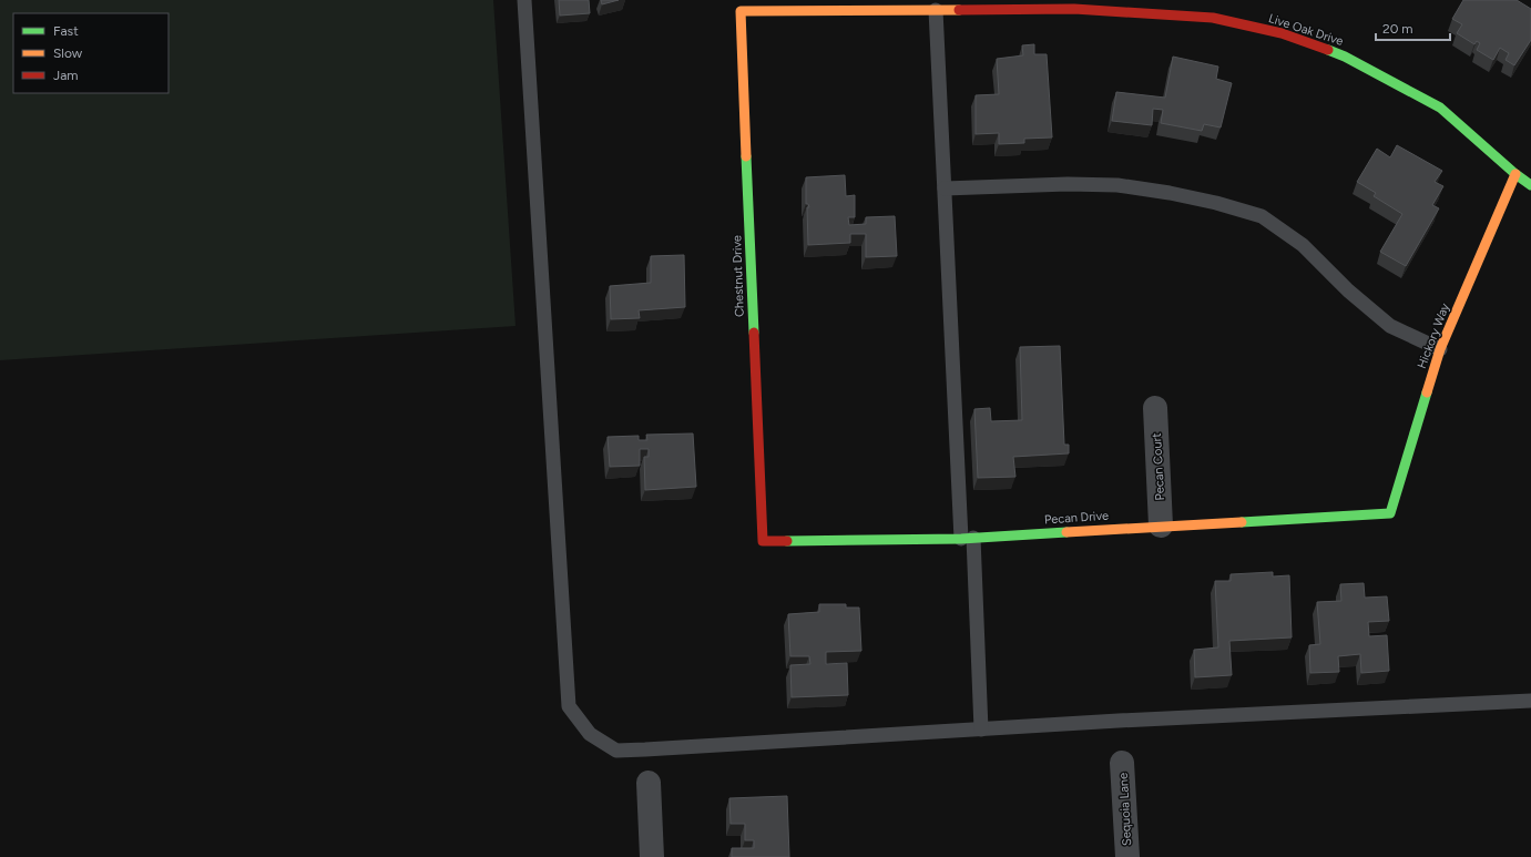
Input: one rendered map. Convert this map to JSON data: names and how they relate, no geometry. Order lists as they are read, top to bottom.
{
  "streets": {
    "street": [
      "Live Oak Drive",
      "Chestnut Drive",
      "Hickory Way",
      "Pecan Court",
      "Pecan Drive",
      "Sequoia Lane"
    ]
  },
  "crossings": [
    ["Live Oak Drive", "Chestnut Drive"],
    ["Live Oak Drive", "Hickory Way"],
    ["Chestnut Drive", "Pecan Drive"],
    ["Hickory Way", "Pecan Drive"],
    ["Pecan Court", "Pecan Drive"]
  ],
  "legend": ["Fast", "Slow", "Jam"],
  "scale_bar": "20 m"
}
